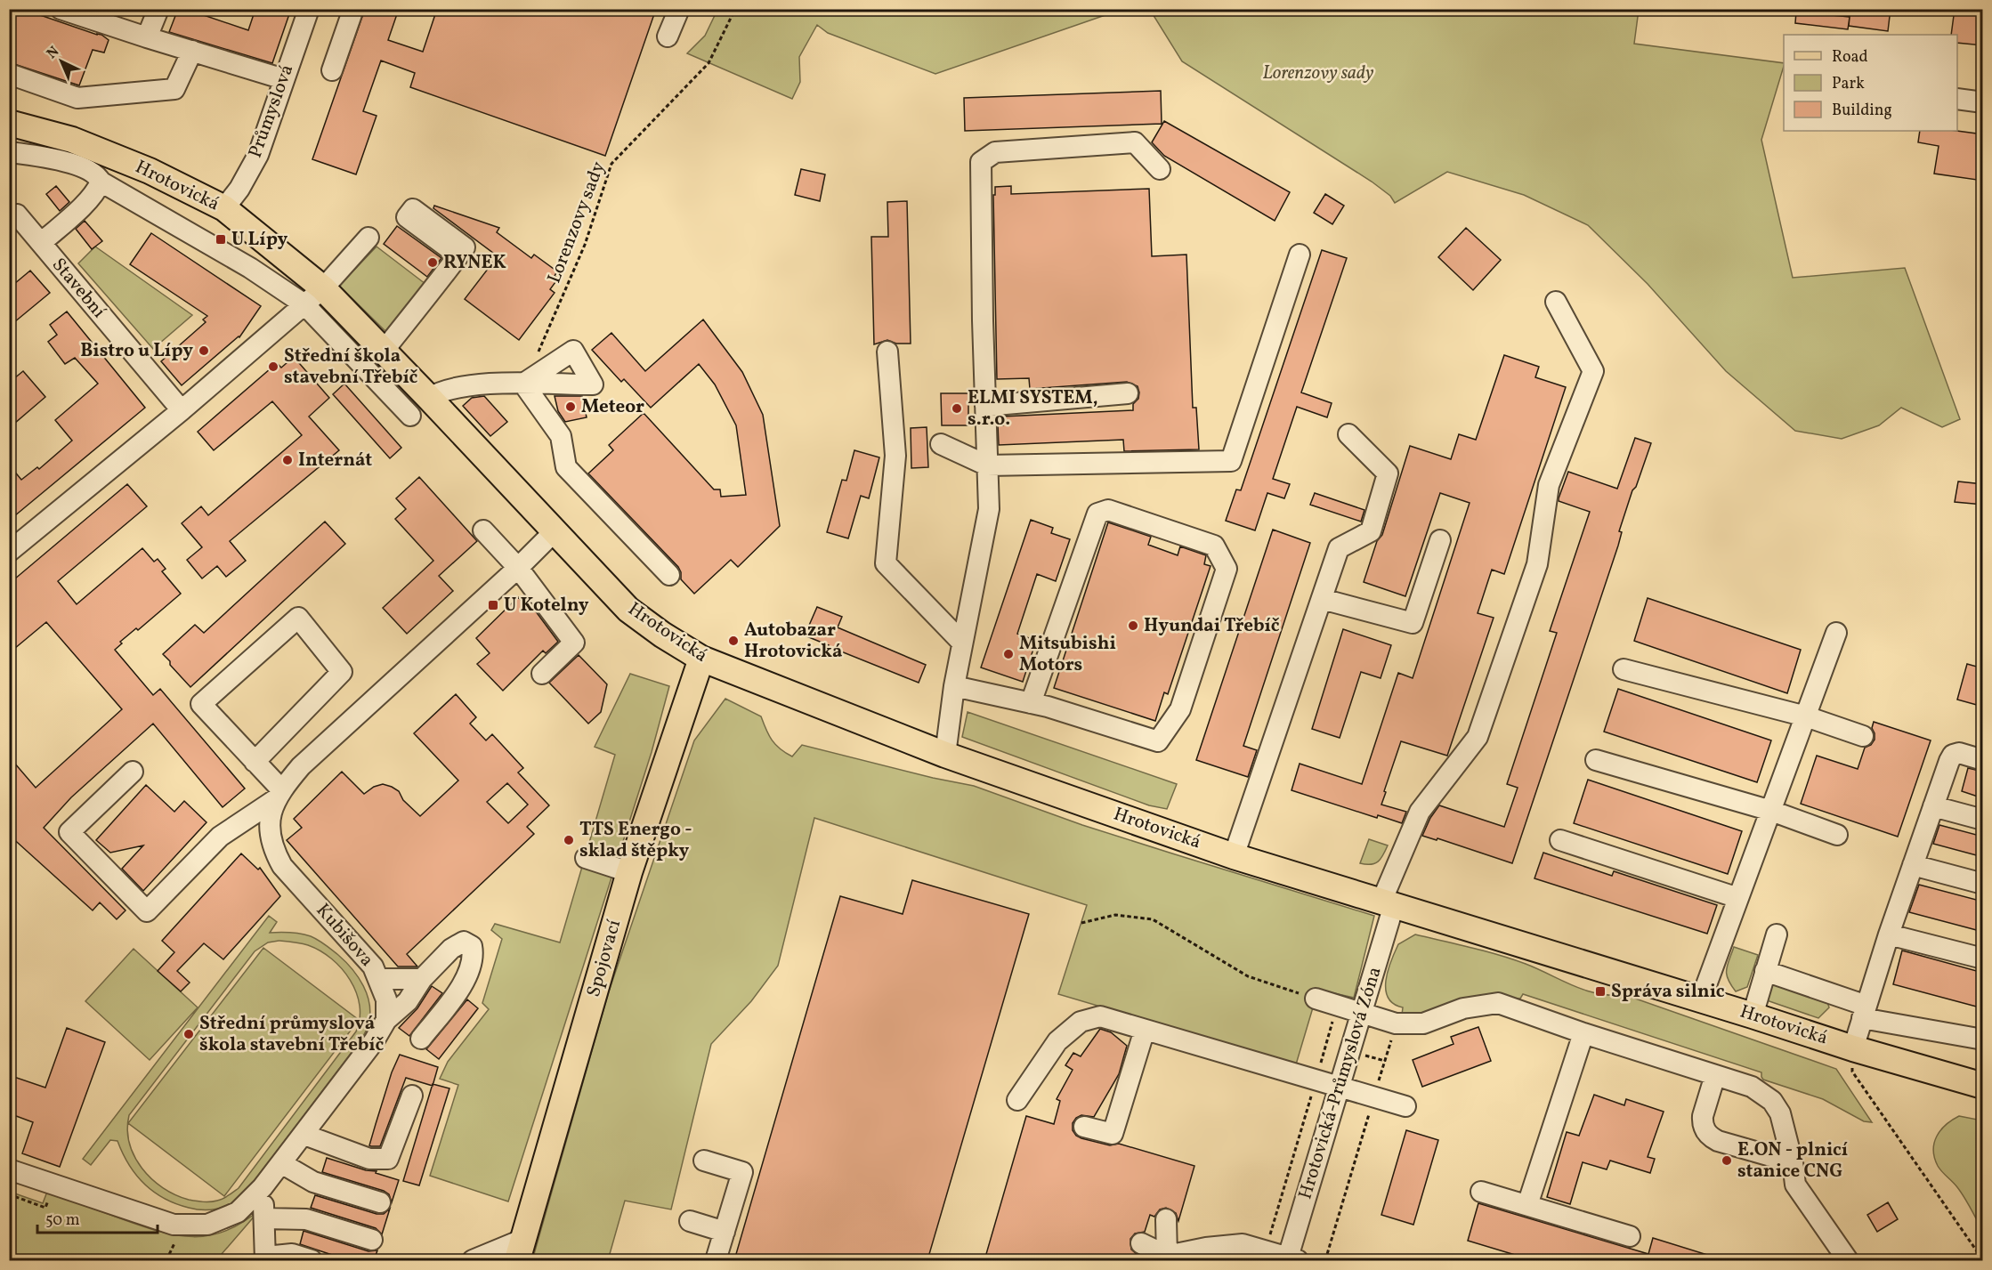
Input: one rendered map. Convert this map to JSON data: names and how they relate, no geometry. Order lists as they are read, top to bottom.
{
  "streets": {
    "main road": ["Hrotovická", "Spojovací"],
    "street": [
      "Průmyslová",
      "Stavební",
      "Kubišova",
      "Hrotovická-Průmyslová Zóna"
    ],
    "path": ["Lorenzovy sady"]
  },
  "crossings": [
    ["Průmyslová", "Hrotovická"],
    ["Hrotovická", "Kubišova"],
    ["Hrotovická", "Spojovací"],
    ["Hrotovická", "Hrotovická-Průmyslová Zóna"]
  ],
  "parks": ["Lorenzovy sady"],
  "places": {
    "transit": ["U Lípy", "U Kotelny", "Správa silnic"],
    "other": [
      "RYNEK",
      "Bistro u Lípy",
      "Střední škola stavební Třebíč",
      "Meteor",
      "ELMI SYSTEM, s.r.o.",
      "Internát",
      "Hyundai Třebíč",
      "Autobazar Hrotovická",
      "Mitsubishi Motors",
      "TTS Energo - sklad štěpky",
      "Střední průmyslová škola stavební Třebíč",
      "E.ON - plnicí stanice CNG"
    ]
  },
  "legend": ["Road", "Park", "Building"],
  "scale_bar": "50 m",
  "north": "top left"
}
